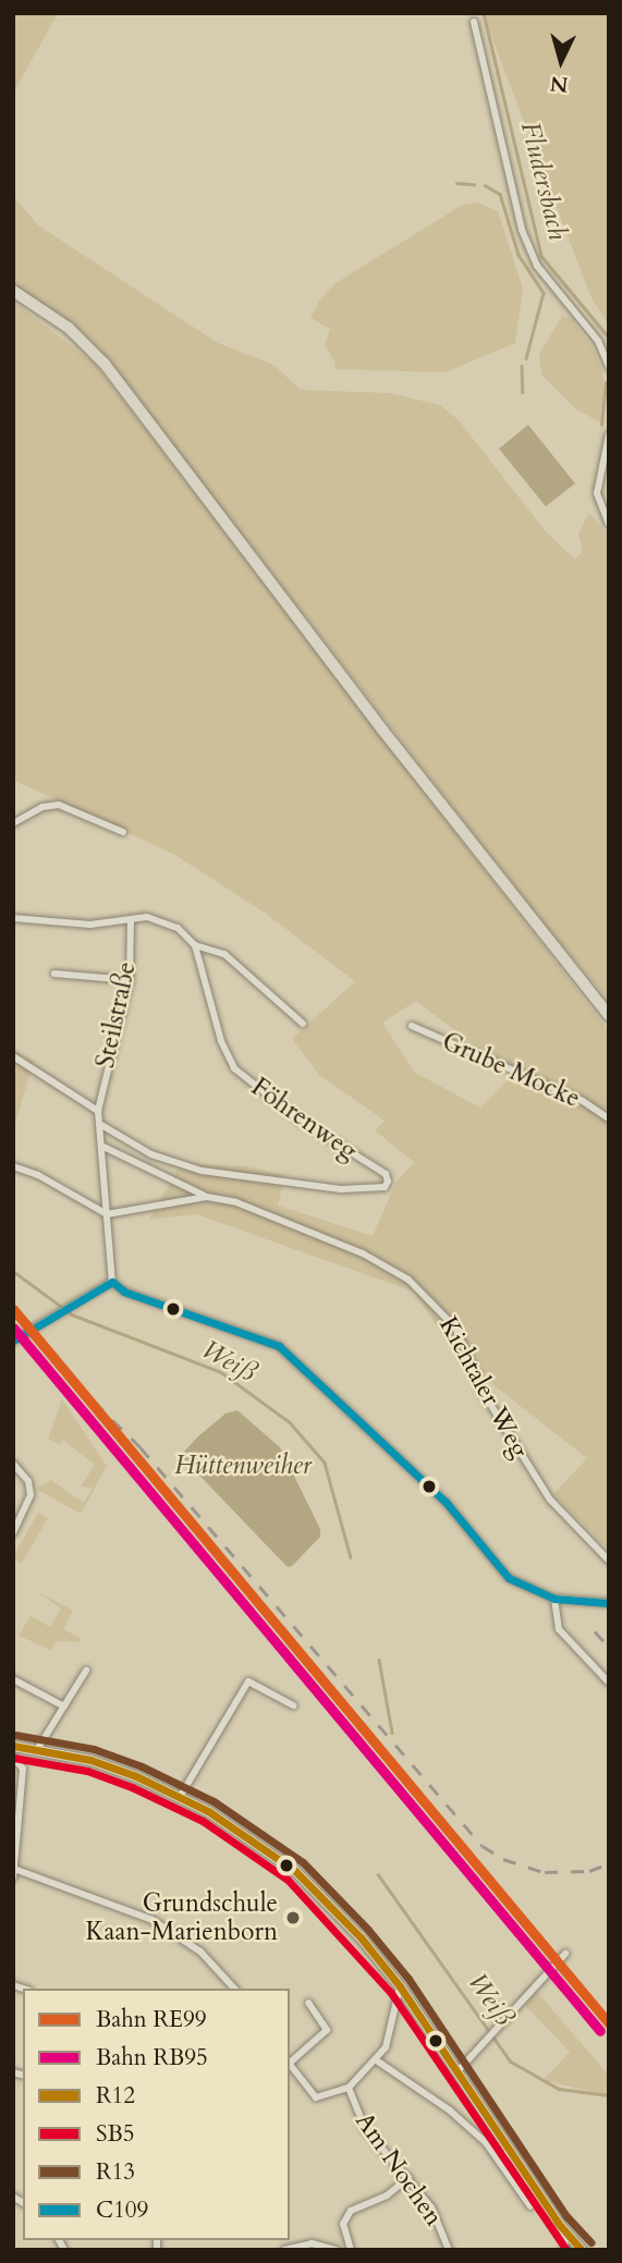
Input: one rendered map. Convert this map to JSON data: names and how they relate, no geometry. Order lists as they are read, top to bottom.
{
  "streets": {
    "street": [
      "Steilstraße",
      "Grube Mocke",
      "Föhrenweg",
      "Kichtaler Weg",
      "Am Nochen"
    ]
  },
  "water": ["Fludersbach", "Weiß", "Hüttenweiher"],
  "places": ["Grundschule Kaan-Marienborn"],
  "lines": [
    "transit line C109",
    "rail line RE99",
    "rail line RB95",
    "transit line R13",
    "transit line R12",
    "transit line SB5"
  ],
  "legend": [
    "Bahn RE99",
    "Bahn RB95",
    "R12",
    "SB5",
    "R13",
    "C109"
  ],
  "north": "bottom"
}
